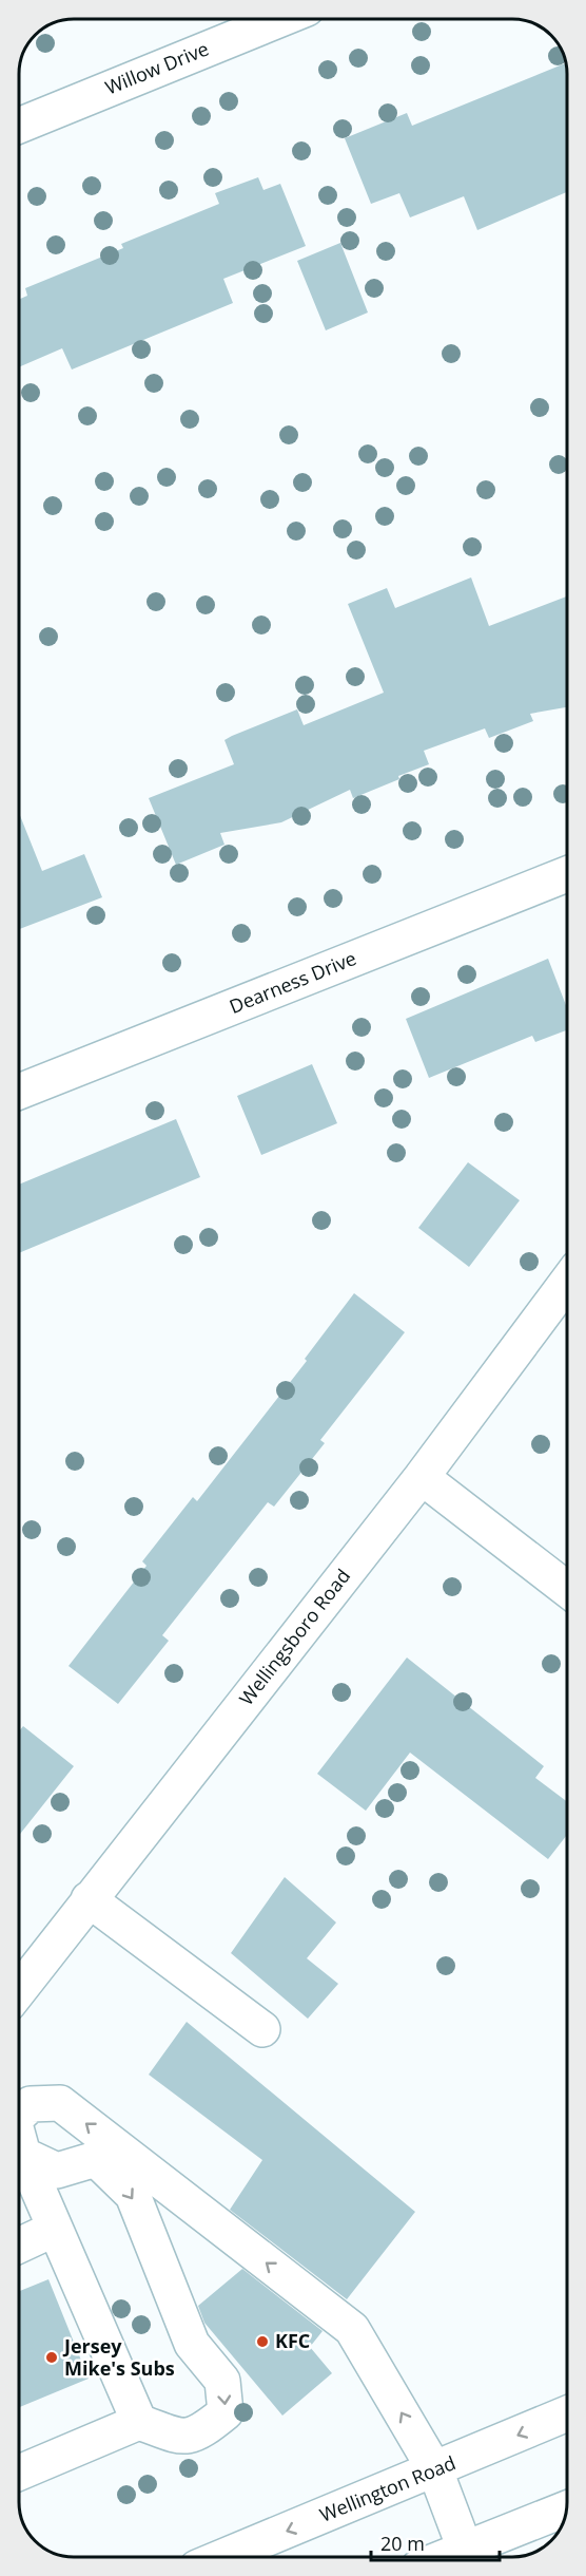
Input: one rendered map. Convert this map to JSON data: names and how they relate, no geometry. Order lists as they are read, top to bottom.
{
  "streets": {
    "street": [
      "Willow Drive",
      "Dearness Drive",
      "Wellingsboro Road",
      "Wellington Road"
    ]
  },
  "places": ["KFC", "Jersey Mike's Subs"],
  "scale_bar": "20 m"
}
